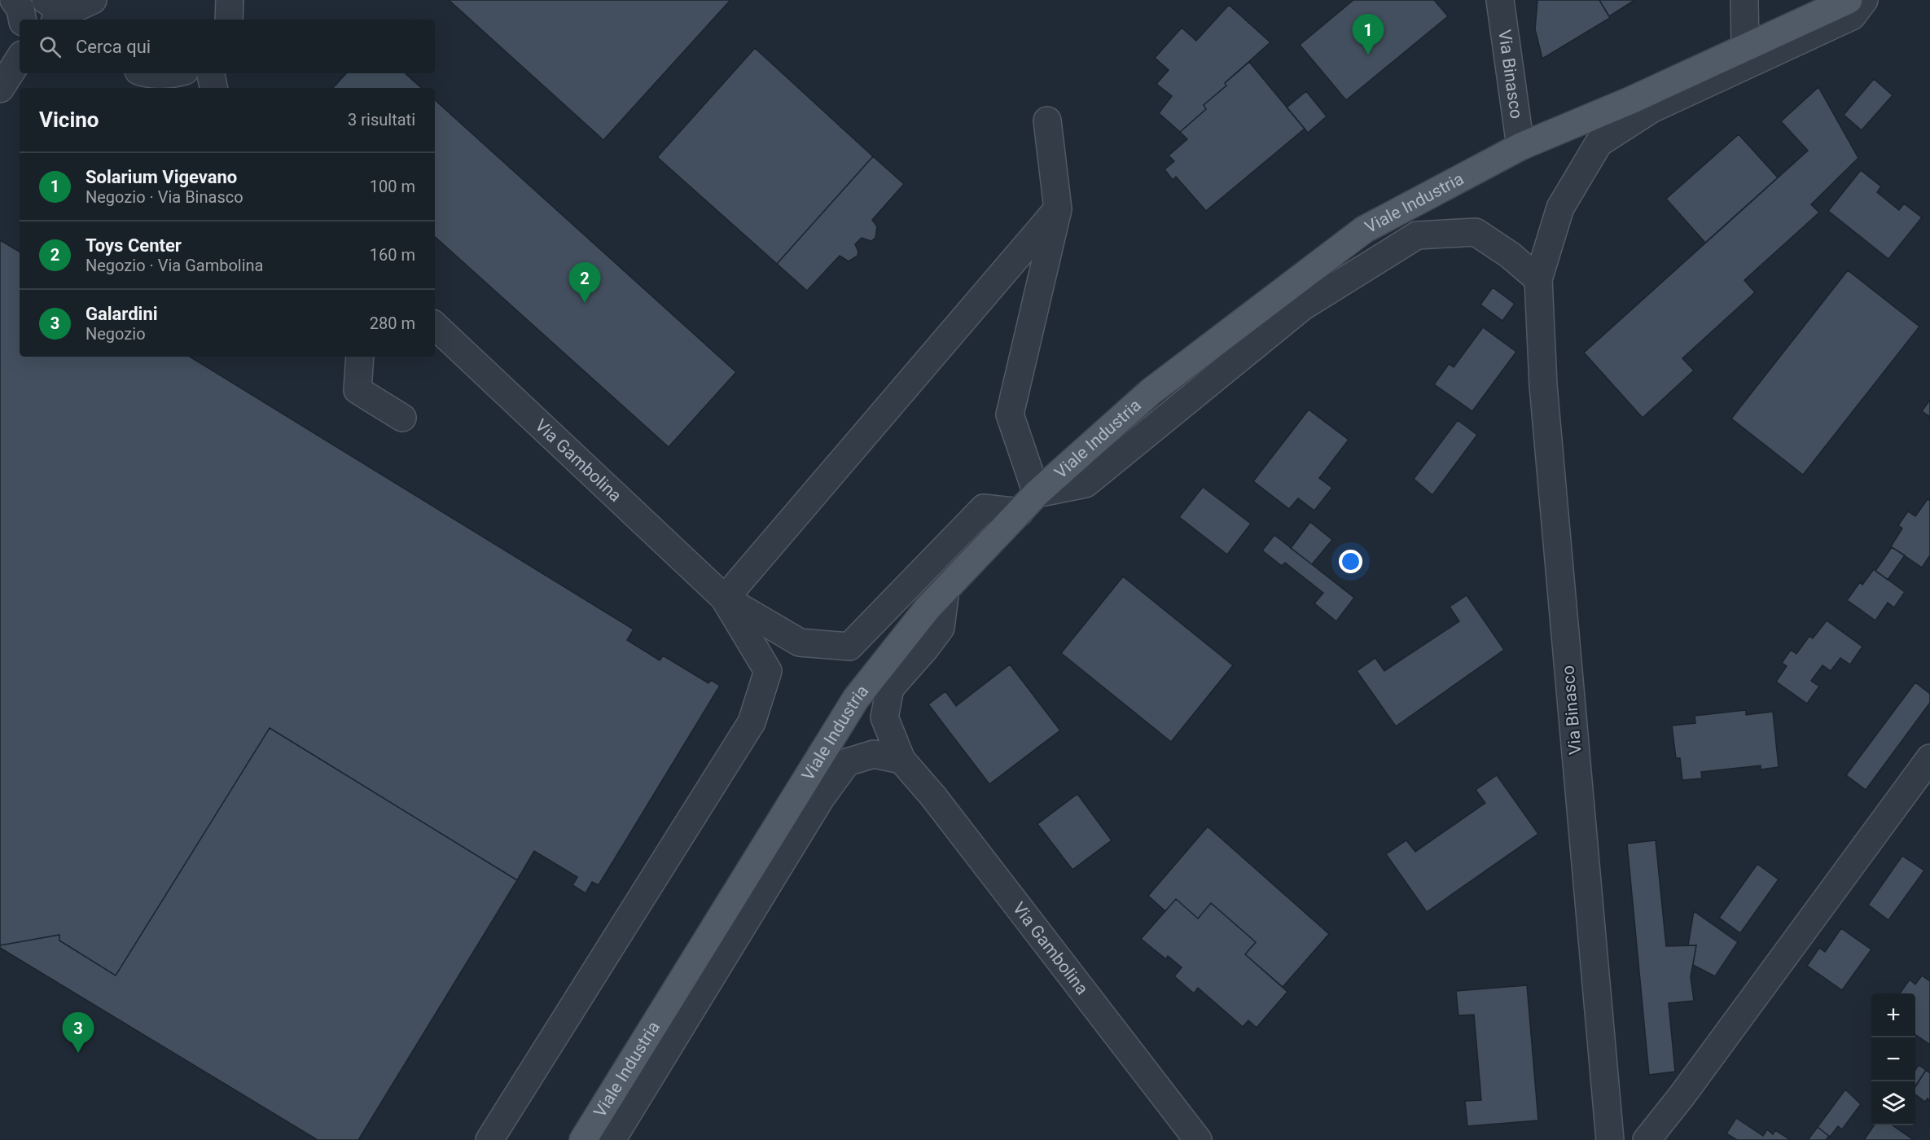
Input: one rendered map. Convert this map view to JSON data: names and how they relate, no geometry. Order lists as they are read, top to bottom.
{
  "streets": {
    "main road": ["Viale Industria"],
    "street": ["Via Binasco", "Via Gambolina"]
  },
  "crossings": [
    ["Via Binasco", "Viale Industria"],
    ["Viale Industria", "Via Gambolina"]
  ],
  "page": {
    "pins": ["1", "2", "3"],
    "search": "Cerca qui",
    "heading": ["Vicino", "3 risultati"],
    "list": [
      {
        "mark": "1",
        "name": "Solarium Vigevano",
        "note": "Negozio · Via Binasco",
        "value": "100 m"
      },
      {
        "mark": "2",
        "name": "Toys Center",
        "note": "Negozio · Via Gambolina",
        "value": "160 m"
      },
      {
        "mark": "3",
        "name": "Galardini",
        "note": "Negozio",
        "value": "280 m"
      }
    ],
    "map_buttons": ["+", "−"]
  }
}
